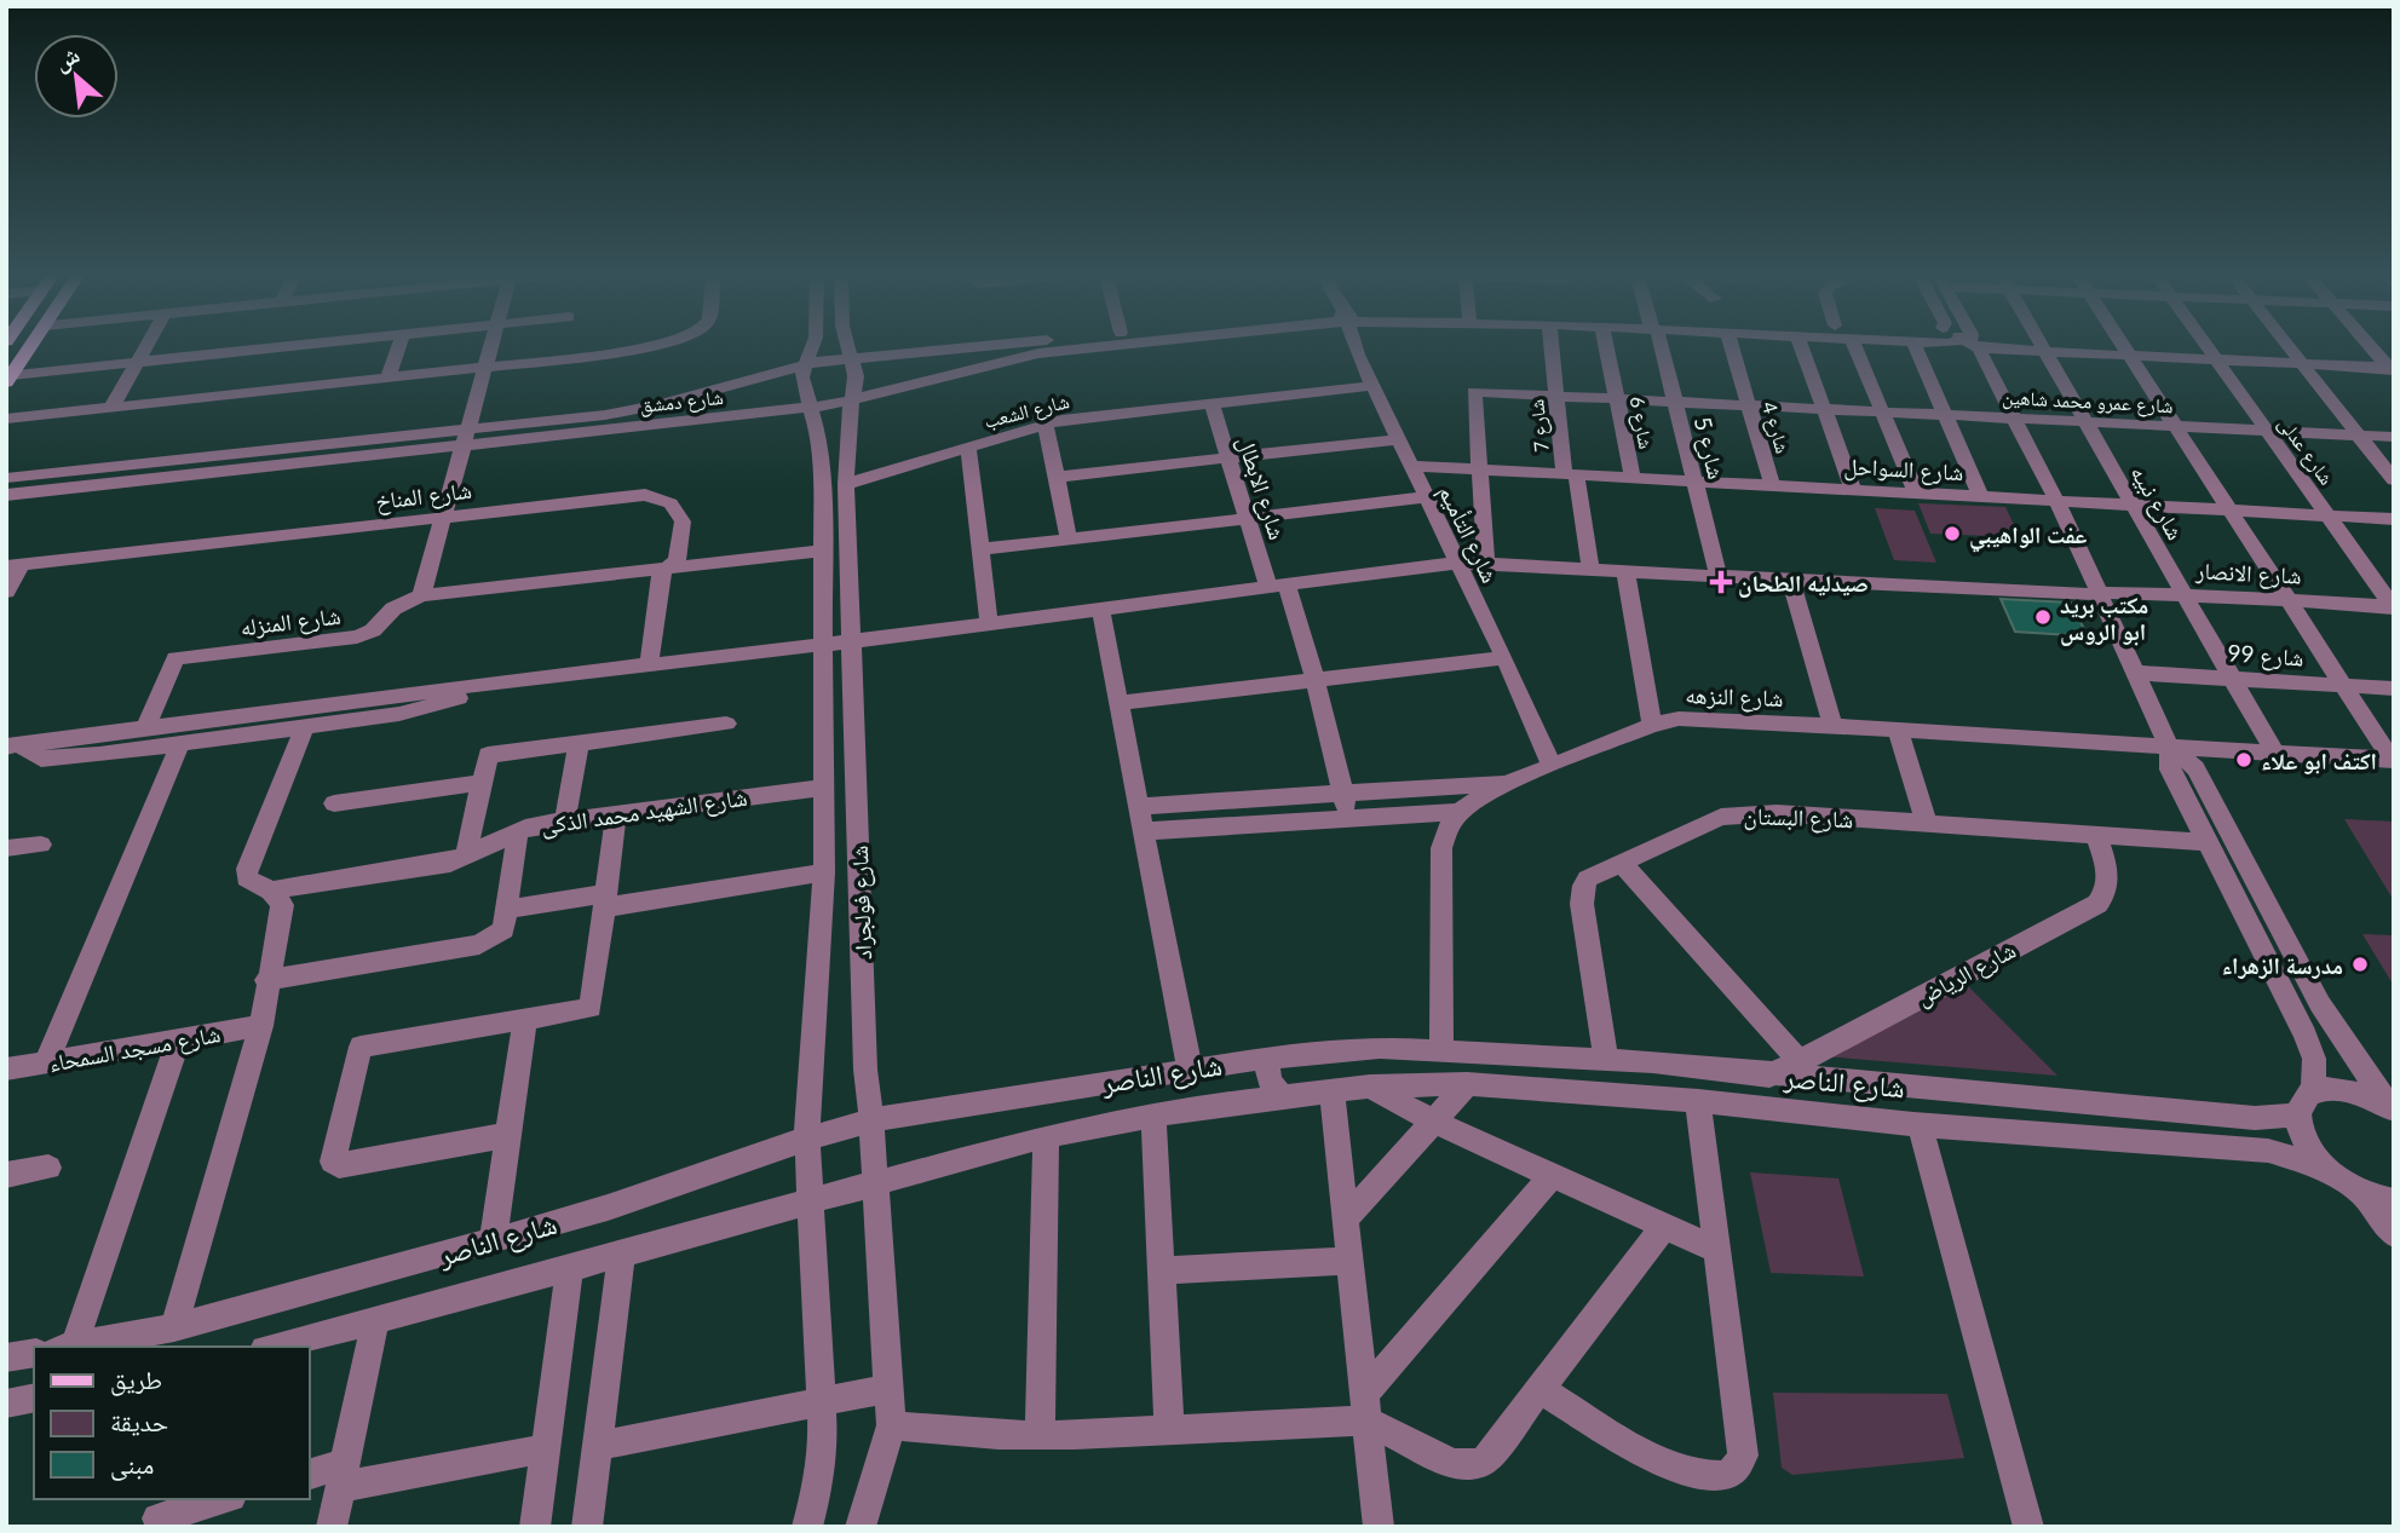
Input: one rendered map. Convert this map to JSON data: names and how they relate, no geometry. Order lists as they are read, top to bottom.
{
  "streets": {
    "street": [
      "شارع دمشق",
      "شارع عمرو محمد شاهين",
      "شارع الشعب",
      "شارع 6",
      "شارع 7",
      "شارع 4",
      "شارع 5",
      "شارع عدلى",
      "شارع السواحل",
      "شارع الابطال",
      "شارع المناخ",
      "شارع نبيه",
      "شارع التأميم",
      "شارع الانصار",
      "شارع المنزله",
      "شارع 99",
      "شارع النزهه",
      "شارع الشهيد محمد الذكى",
      "شارع البستان",
      "شارع فولجراد",
      "شارع الرياض",
      "شارع مسجد السمحاء",
      "شارع الناصر"
    ]
  },
  "crossings": [
    ["شارع دمشق", "شارع عدلى"],
    ["شارع دمشق", "شارع نبيه"],
    ["شارع دمشق", "شارع فولجراد"],
    ["شارع عمرو محمد شاهين", "شارع 6"],
    ["شارع عمرو محمد شاهين", "شارع 7"],
    ["شارع عمرو محمد شاهين", "شارع 4"],
    ["شارع عمرو محمد شاهين", "شارع 5"],
    ["شارع عمرو محمد شاهين", "شارع عدلى"],
    ["شارع عمرو محمد شاهين", "شارع السواحل"],
    ["شارع عمرو محمد شاهين", "شارع نبيه"],
    ["شارع الشعب", "شارع الابطال"],
    ["شارع الشعب", "شارع التأميم"],
    ["شارع الشعب", "شارع فولجراد"],
    ["شارع 6", "شارع السواحل"],
    ["شارع 7", "شارع السواحل"],
    ["شارع 7", "شارع الانصار"],
    ["شارع 4", "شارع السواحل"],
    ["شارع 5", "شارع السواحل"],
    ["شارع 5", "شارع الانصار"],
    ["شارع عدلى", "شارع السواحل"],
    ["شارع عدلى", "شارع الانصار"],
    ["شارع السواحل", "شارع نبيه"],
    ["شارع السواحل", "شارع التأميم"],
    ["شارع الابطال", "شارع الانصار"],
    ["شارع المناخ", "شارع الانصار"],
    ["شارع نبيه", "شارع الانصار"],
    ["شارع نبيه", "شارع 99"],
    ["شارع نبيه", "شارع النزهه"],
    ["شارع التأميم", "شارع الانصار"],
    ["شارع التأميم", "شارع النزهه"],
    ["شارع الانصار", "شارع فولجراد"],
    ["شارع الشهيد محمد الذكى", "شارع فولجراد"],
    ["شارع البستان", "شارع الرياض"],
    ["شارع البستان", "شارع الناصر"],
    ["شارع فولجراد", "شارع الناصر"],
    ["شارع الرياض", "شارع الناصر"]
  ],
  "places": {
    "other": [
      "عفت الواهيبي",
      "مكتب بريد ابو الروس",
      "اكتف ابو علاء",
      "مدرسة الزهراء"
    ],
    "health": ["صيدليه الطحان"]
  },
  "legend": ["طريق", "حديقة", "مبنى"],
  "north": "top left"
}
